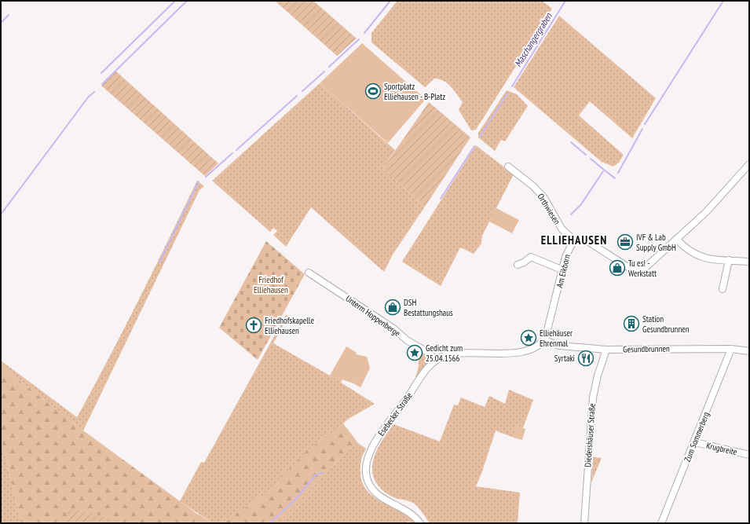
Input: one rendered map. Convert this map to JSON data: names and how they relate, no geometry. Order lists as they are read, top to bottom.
{
  "streets": {
    "street": [
      "Orthwiesen",
      "Am Eikborn",
      "Unterm Hoppenberge",
      "Gesundbrunnen",
      "Esebecker Straße",
      "Diedershäuser Straße",
      "Zum Sommerberg",
      "Krugbreite"
    ]
  },
  "crossings": [
    ["Orthwiesen", "Am Eikborn"],
    ["Am Eikborn", "Gesundbrunnen"],
    ["Unterm Hoppenberge", "Esebecker Straße"],
    ["Gesundbrunnen", "Diedershäuser Straße"],
    ["Gesundbrunnen", "Zum Sommerberg"],
    ["Zum Sommerberg", "Krugbreite"]
  ],
  "districts": ["ELLIEHAUSEN"],
  "water": ["Maschangergraben"],
  "parks": ["Friedhof Elliehausen"],
  "places": {
    "sports": ["Sportplatz Elliehausen - B-Platz"],
    "office": ["IVF & Lab Supply GmbH"],
    "shop": ["Tu es! - Werkstatt", "DSH Bestattungshaus"],
    "building": ["Station Gesundbrunnen"],
    "church": ["Friedhofskapelle Elliehausen"],
    "place": ["Elliehäuser Ehrenmal", "Gedicht zum 25.04.1566"],
    "restaurant": ["Syrtaki"]
  }
}
